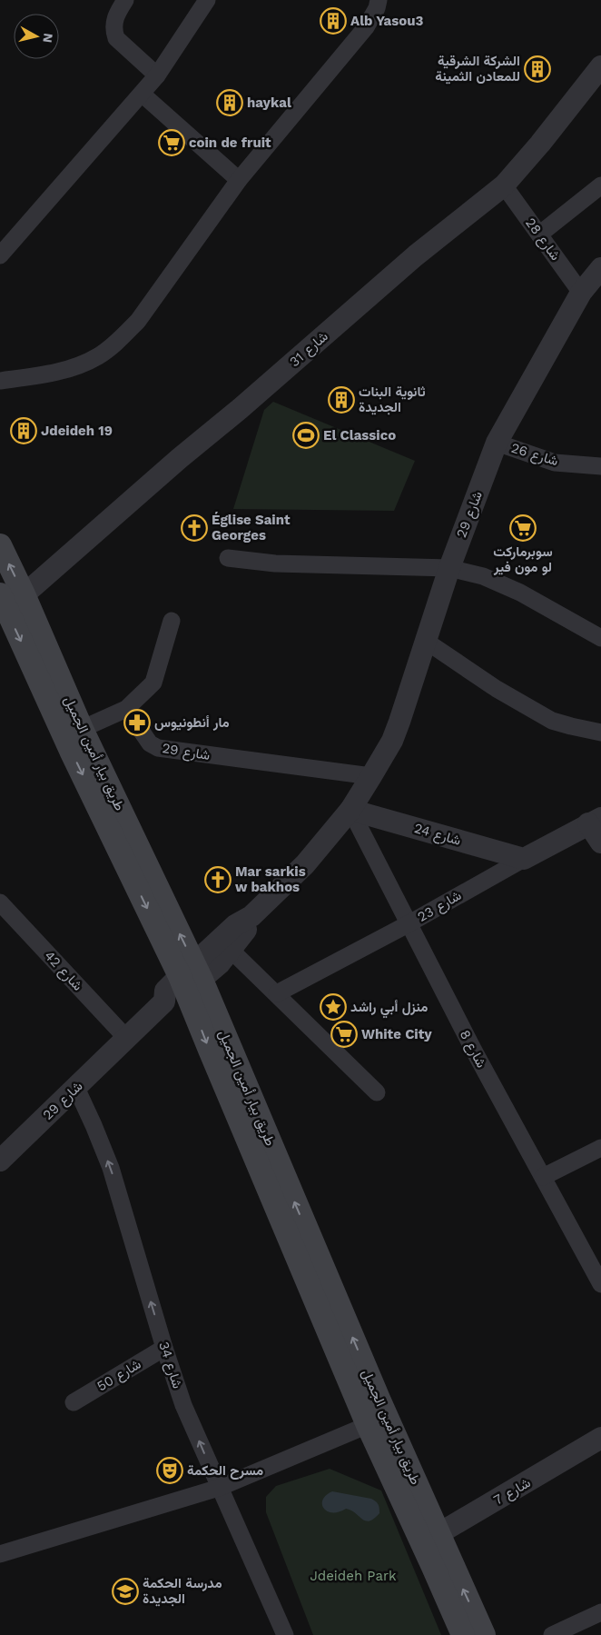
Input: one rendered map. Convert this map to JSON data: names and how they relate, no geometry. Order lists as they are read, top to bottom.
{
  "streets": {
    "main road": ["طريق بيار أمين الجميل"],
    "street": [
      "شارع 28",
      "شارع 31",
      "شارع 26",
      "شارع 29",
      "شارع 24",
      "شارع 23",
      "شارع 42",
      "شارع 8",
      "شارع 34",
      "شارع 50",
      "شارع 7"
    ]
  },
  "crossings": [
    ["شارع 28", "شارع 31"],
    ["شارع 28", "شارع 29"],
    ["شارع 31", "طريق بيار أمين الجميل"],
    ["شارع 26", "شارع 29"],
    ["شارع 29", "طريق بيار أمين الجميل"],
    ["شارع 29", "شارع 24"],
    ["شارع 29", "شارع 42"],
    ["شارع 29", "شارع 8"],
    ["شارع 29", "شارع 34"],
    ["طريق بيار أمين الجميل", "شارع 7"],
    ["شارع 24", "شارع 23"],
    ["شارع 24", "شارع 8"],
    ["شارع 23", "شارع 8"],
    ["شارع 34", "شارع 50"]
  ],
  "one_way": ["شارع 34"],
  "parks": ["Jdeideh Park"],
  "places": {
    "building": [
      "Alb Yasou3",
      "الشركة الشرقية للمعادن الثمينة",
      "haykal",
      "ثانوية البنات الجديدة",
      "Jdeideh 19"
    ],
    "supermarket": ["coin de fruit", "سوبرماركت لو مون فير", "White City"],
    "sports": ["El Classico"],
    "church": ["Église Saint Georges", "Mar sarkis w bakhos"],
    "pharmacy": ["مار أنطونيوس"],
    "place": ["منزل أبي راشد"],
    "theatre": ["مسرح الحكمة"],
    "school or university": ["مدرسة الحكمة الجديدة"]
  },
  "north": "right"
}
